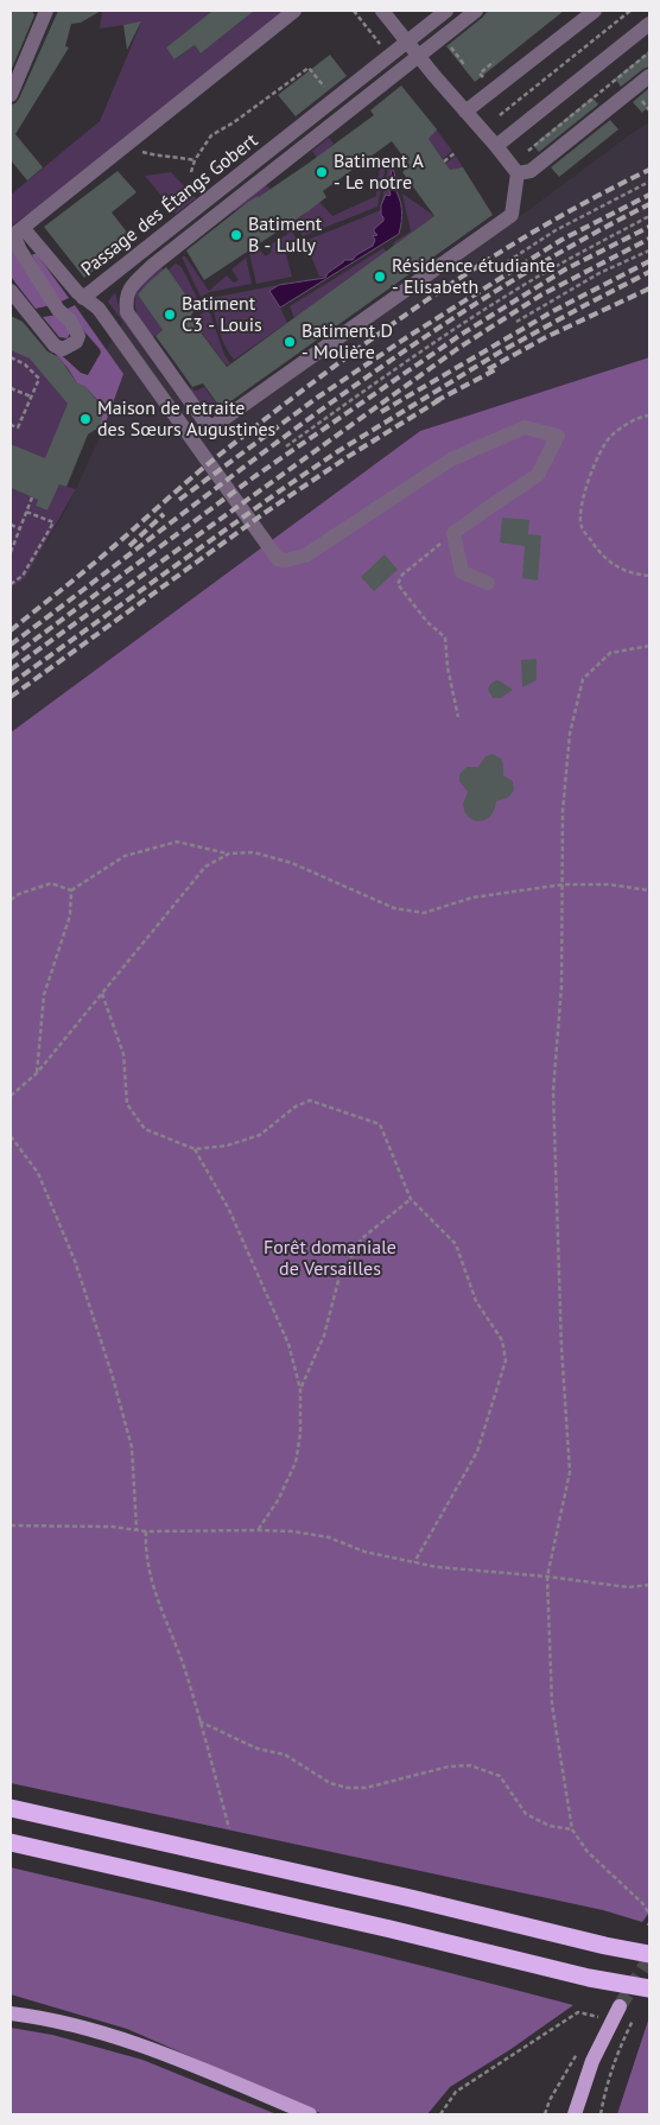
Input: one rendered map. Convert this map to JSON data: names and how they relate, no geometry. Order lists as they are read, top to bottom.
{
  "streets": {
    "street": ["Passage des Étangs Gobert"]
  },
  "parks": ["Forêt domaniale de Versailles"],
  "places": [
    "Batiment A - Le notre",
    "Batiment B - Lully",
    "Résidence étudiante - Elisabeth",
    "Batiment C3 - Louis",
    "Batiment D - Molière",
    "Maison de retraite des Sœurs Augustines"
  ]
}
